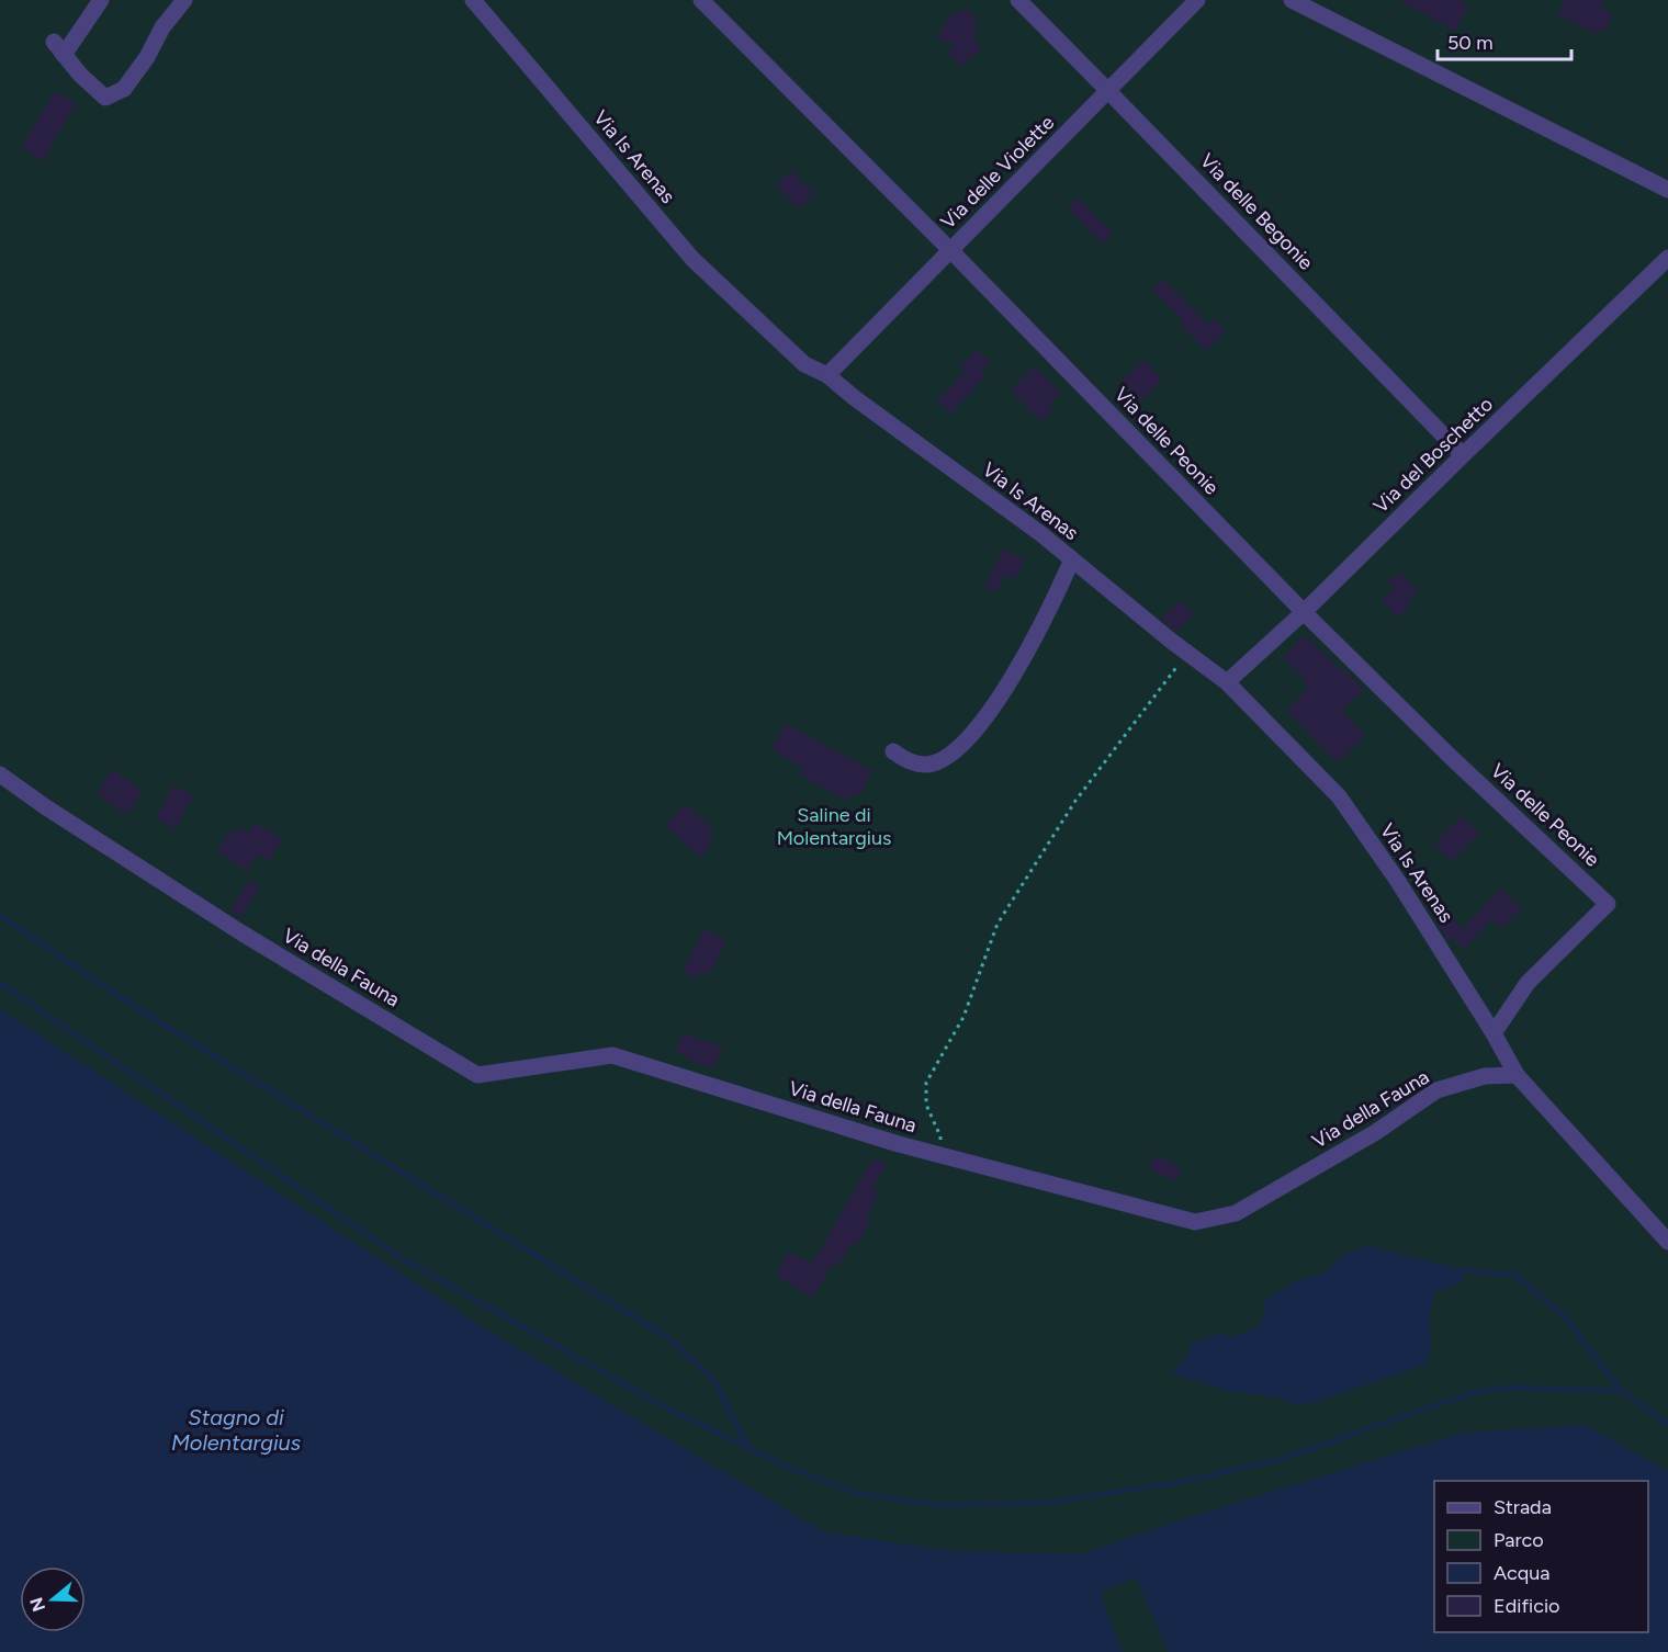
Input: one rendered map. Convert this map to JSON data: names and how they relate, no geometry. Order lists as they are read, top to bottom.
{
  "streets": {
    "street": [
      "Via Is Arenas",
      "Via delle Violette",
      "Via delle Begonie",
      "Via delle Peonie",
      "Via del Boschetto",
      "Via della Fauna"
    ]
  },
  "crossings": [
    ["Via Is Arenas", "Via delle Violette"],
    ["Via Is Arenas", "Via delle Peonie"],
    ["Via Is Arenas", "Via del Boschetto"],
    ["Via Is Arenas", "Via della Fauna"],
    ["Via delle Violette", "Via delle Begonie"],
    ["Via delle Violette", "Via delle Peonie"],
    ["Via delle Begonie", "Via del Boschetto"],
    ["Via delle Peonie", "Via del Boschetto"]
  ],
  "water": ["Stagno di Molentargius"],
  "parks": ["Saline di Molentargius"],
  "legend": [
    "Strada",
    "Parco",
    "Acqua",
    "Edificio"
  ],
  "scale_bar": "50 m",
  "north": "left"
}
